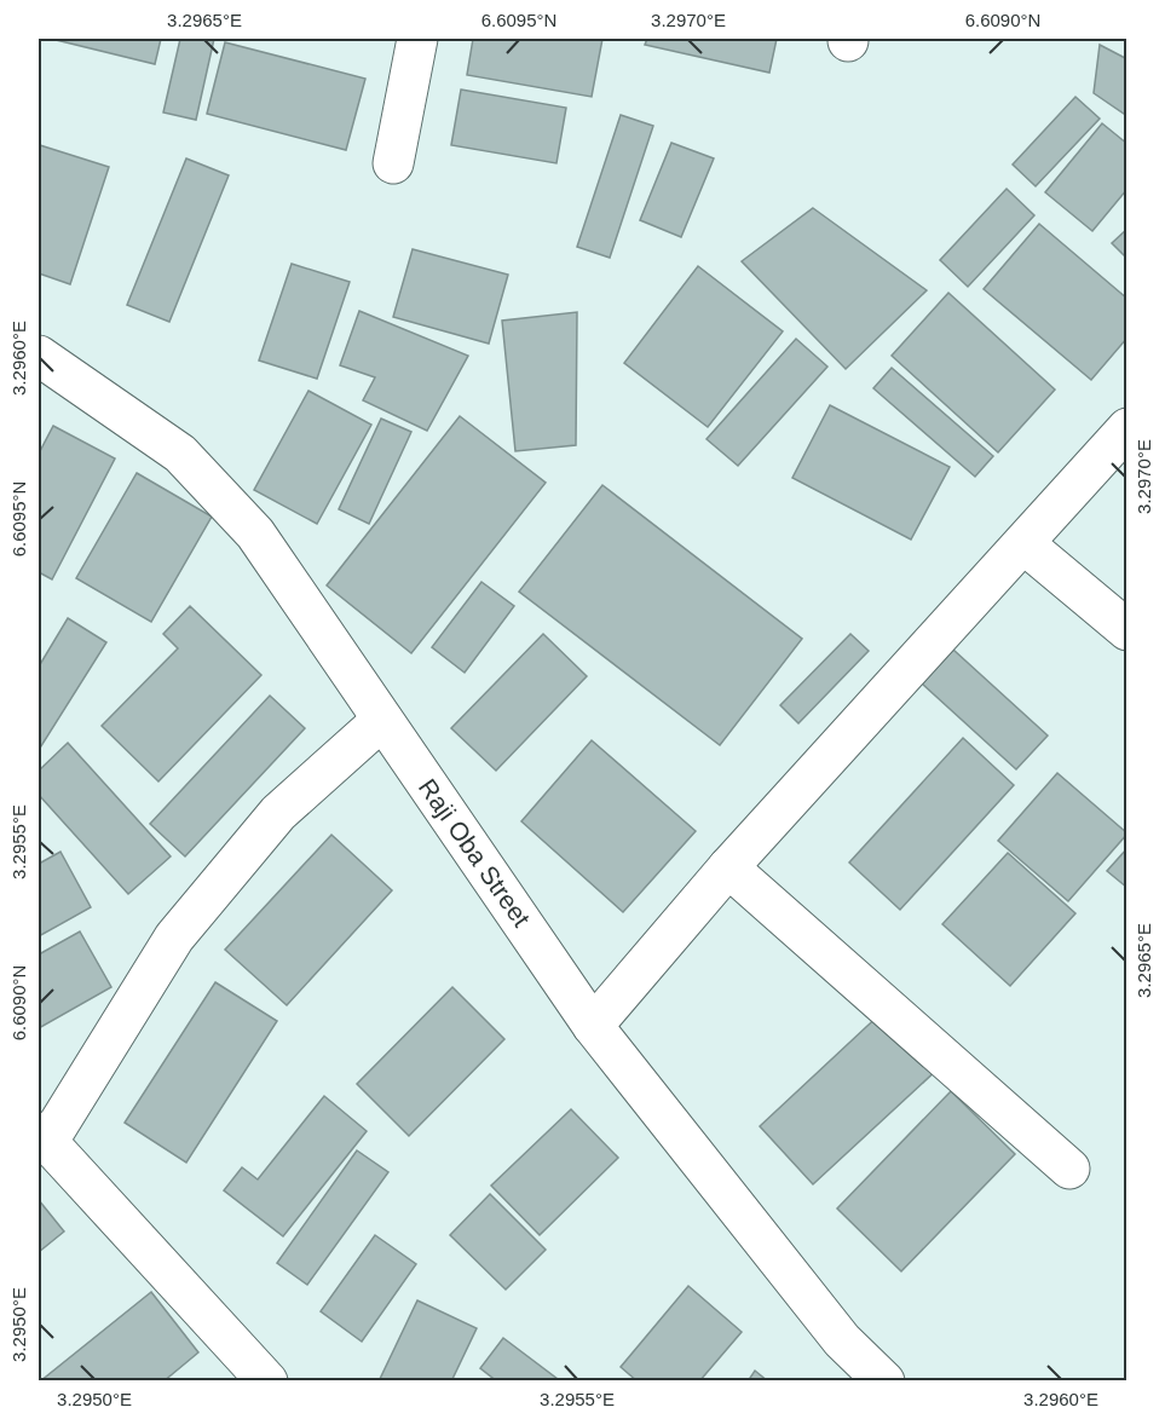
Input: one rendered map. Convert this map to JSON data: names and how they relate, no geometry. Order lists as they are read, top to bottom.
{
  "streets": {
    "street": ["Raji Oba Street"]
  },
  "coordinates": [
    "3.2965°E",
    "6.6095°N",
    "3.2970°E",
    "6.6090°N",
    "3.2960°E",
    "3.2955°E",
    "3.2950°E"
  ]
}
